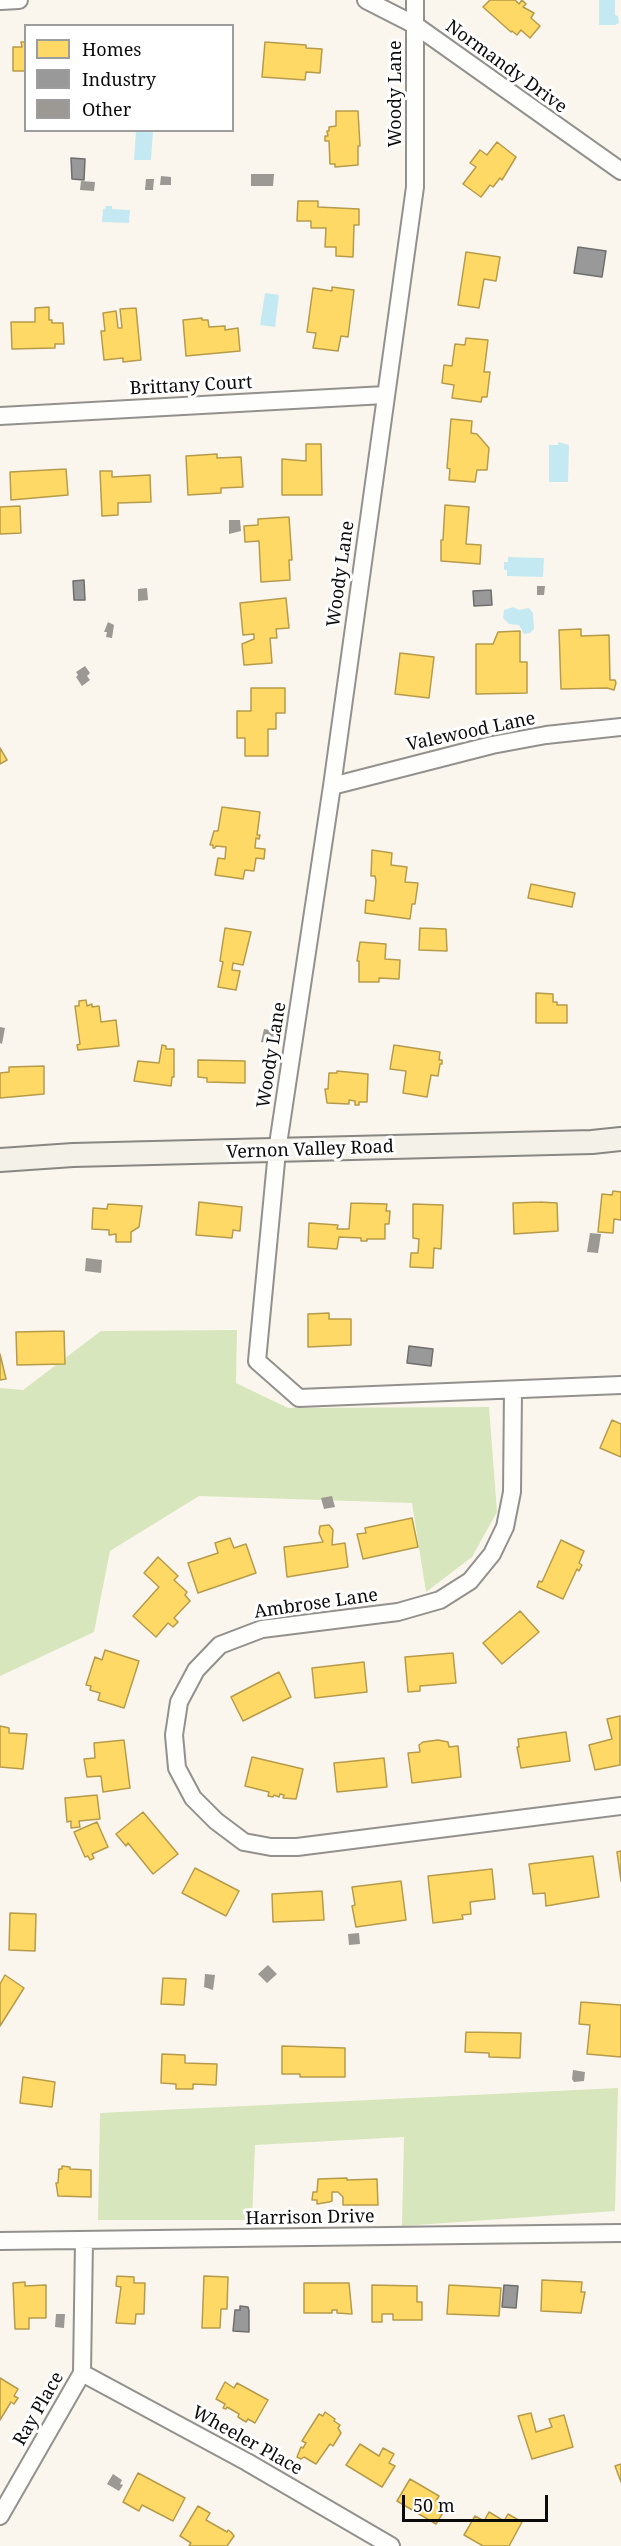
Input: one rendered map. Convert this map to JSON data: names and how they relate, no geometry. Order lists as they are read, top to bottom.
{
  "streets": {
    "main road": ["Vernon Valley Road"],
    "street": [
      "Normandy Drive",
      "Woody Lane",
      "Brittany Court",
      "Valewood Lane",
      "Ambrose Lane",
      "Harrison Drive",
      "Ray Place",
      "Wheeler Place"
    ]
  },
  "crossings": [
    ["Normandy Drive", "Woody Lane"],
    ["Woody Lane", "Brittany Court"],
    ["Woody Lane", "Valewood Lane"],
    ["Woody Lane", "Vernon Valley Road"],
    ["Harrison Drive", "Ray Place"],
    ["Ray Place", "Wheeler Place"]
  ],
  "legend": ["Homes", "Industry", "Other"],
  "scale_bar": "50 m"
}
